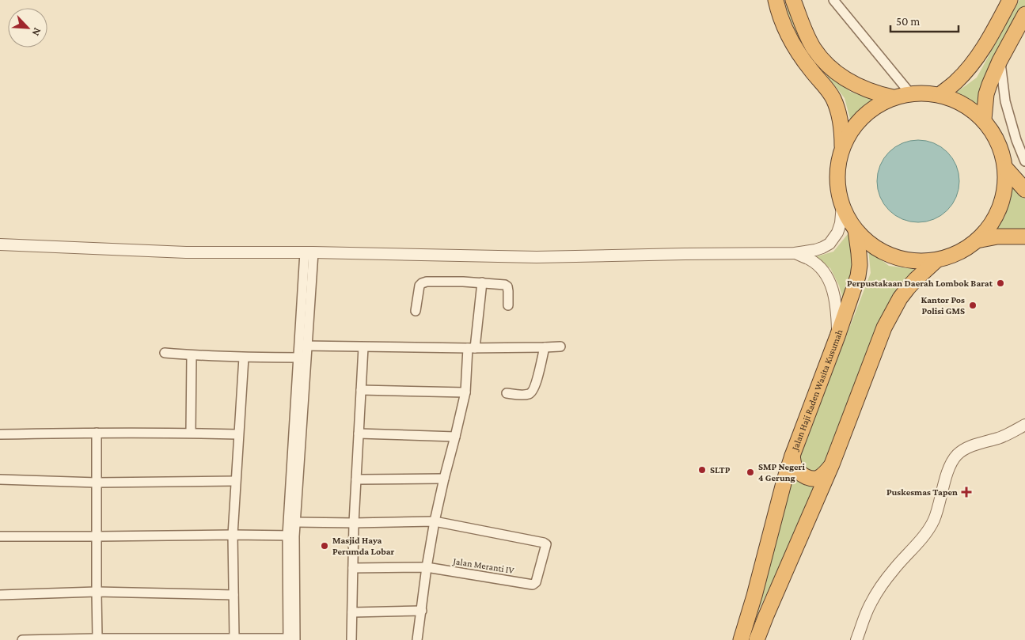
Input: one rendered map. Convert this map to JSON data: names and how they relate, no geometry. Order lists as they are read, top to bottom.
{
  "streets": {
    "highway": ["Jalan Haji Raden Wasita Kusumah"],
    "street": ["Jalan Meranti IV"]
  },
  "places": {
    "other": [
      "Perpustakaan Daerah Lombok Barat",
      "Kantor Pos Polisi GMS",
      "SLTP",
      "SMP Negeri 4 Gerung",
      "Masjid Haya Perumda Lobar"
    ],
    "health": ["Puskesmas Tapen"]
  },
  "scale_bar": "50 m",
  "north": "bottom right"
}
